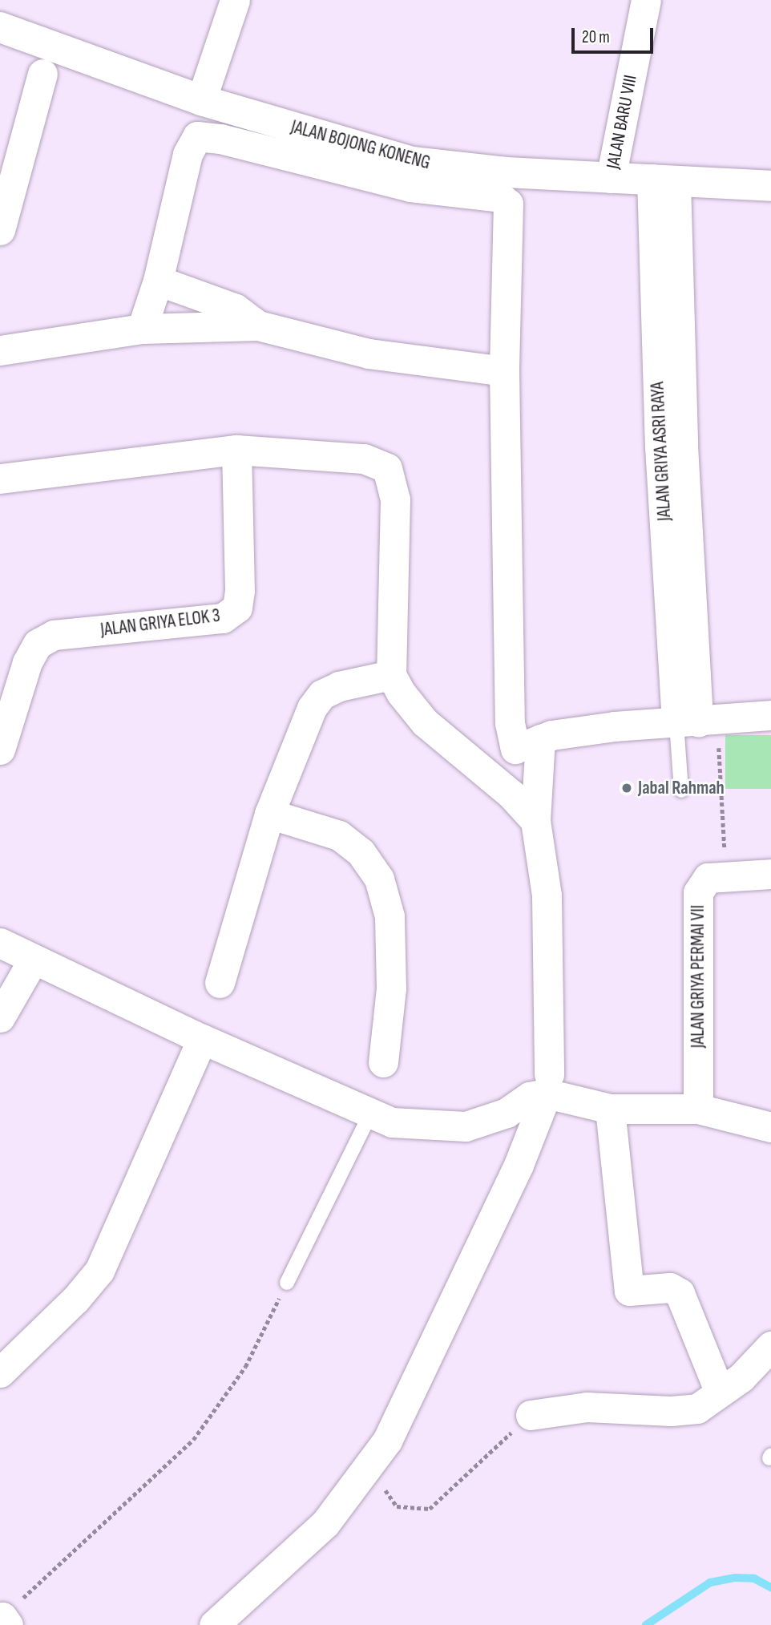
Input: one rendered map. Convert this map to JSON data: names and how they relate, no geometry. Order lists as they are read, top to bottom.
{
  "streets": {
    "street": [
      "JALAN BARU VIII",
      "JALAN BOJONG KONENG",
      "JALAN GRIYA ASRI RAYA",
      "JALAN GRIYA ELOK 3",
      "JALAN GRIYA PERMAI VII"
    ]
  },
  "crossings": [
    ["JALAN BARU VIII", "JALAN BOJONG KONENG"],
    ["JALAN BOJONG KONENG", "JALAN GRIYA ASRI RAYA"]
  ],
  "places": ["Jabal Rahmah"],
  "scale_bar": "20 m"
}
